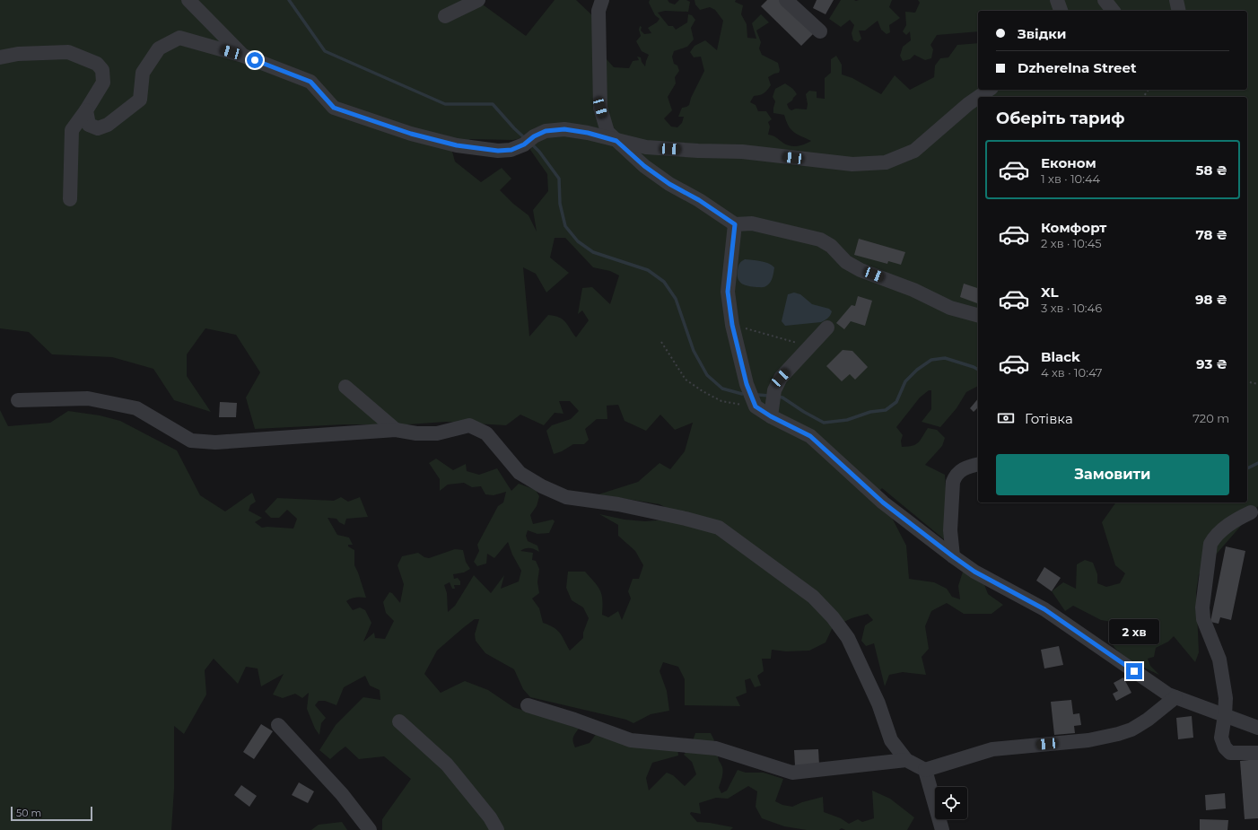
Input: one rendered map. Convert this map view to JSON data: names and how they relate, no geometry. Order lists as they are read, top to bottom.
{
  "scale_bar": "50 m",
  "page": {
    "banner": ["Звідки", "Dzherelna Street"],
    "heading": "Оберіть тариф",
    "list": [
      {
        "name": "Економ",
        "note": "1 хв · 10:44",
        "value": "58 ₴"
      },
      {
        "name": "Комфорт",
        "note": "2 хв · 10:45",
        "value": "78 ₴"
      },
      {
        "name": "XL",
        "note": "3 хв · 10:46",
        "value": "98 ₴"
      },
      {
        "name": "Black",
        "note": "4 хв · 10:47",
        "value": "93 ₴"
      }
    ],
    "pay": ["Готівка", "720 m"],
    "buttons": "Замовити",
    "bubble": "2 хв",
    "scale": "50 m"
  }
}
